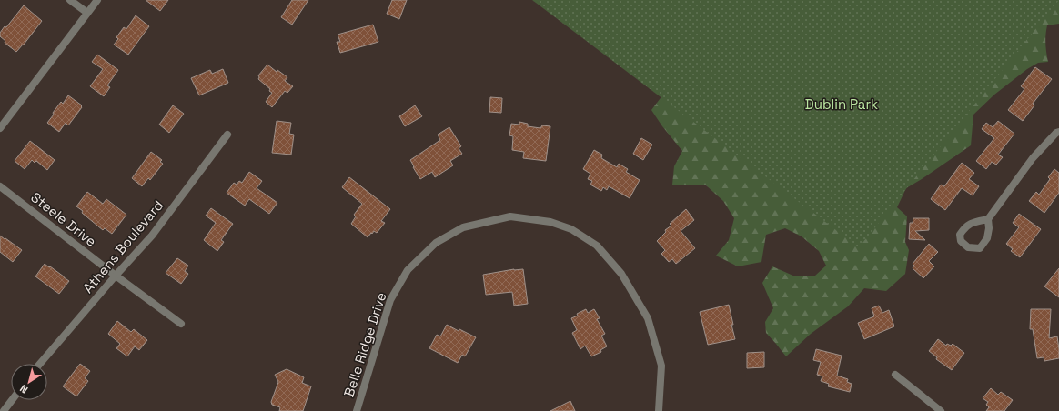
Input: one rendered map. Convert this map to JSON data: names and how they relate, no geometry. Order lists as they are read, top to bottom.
{
  "streets": {
    "street": ["Steele Drive", "Athens Boulevard", "Belle Ridge Drive"]
  },
  "crossings": [
    ["Steele Drive", "Athens Boulevard"]
  ],
  "parks": ["Dublin Park"],
  "north": "bottom left"
}
